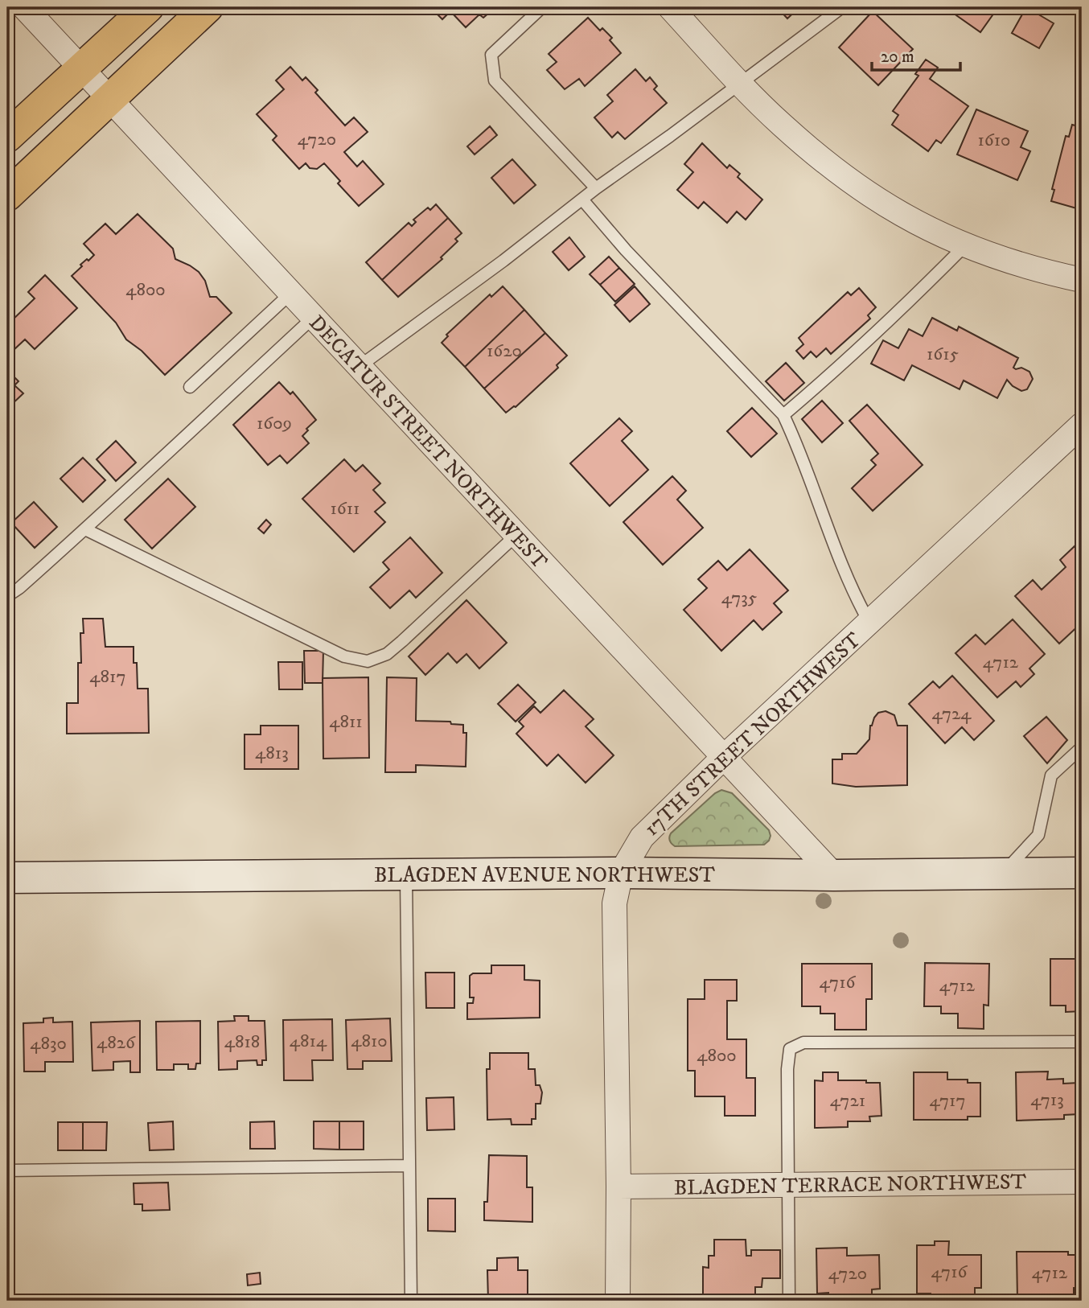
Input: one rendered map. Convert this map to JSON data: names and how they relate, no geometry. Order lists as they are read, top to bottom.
{
  "streets": {
    "main road": ["BLAGDEN AVENUE NORTHWEST"],
    "street": ["DECATUR STREET NORTHWEST", "17TH STREET NORTHWEST", "BLAGDEN TERRACE NORTHWEST"]
  },
  "crossings": [
    ["DECATUR STREET NORTHWEST", "17TH STREET NORTHWEST"],
    ["DECATUR STREET NORTHWEST", "BLAGDEN AVENUE NORTHWEST"],
    ["17TH STREET NORTHWEST", "BLAGDEN AVENUE NORTHWEST"],
    ["17TH STREET NORTHWEST", "BLAGDEN TERRACE NORTHWEST"]
  ],
  "house_numbers": [
    "4720",
    "1610",
    "4800",
    "1620",
    "1615",
    "1609",
    "1611",
    "4735",
    "4712",
    "4817",
    "4724",
    "4811",
    "4813",
    "4716",
    "4712",
    "4814",
    "4810",
    "4818",
    "4826",
    "4830",
    "4800",
    "4713",
    "4721",
    "4717",
    "4716",
    "4712",
    "4720"
  ],
  "scale_bar": "20 m"
}
